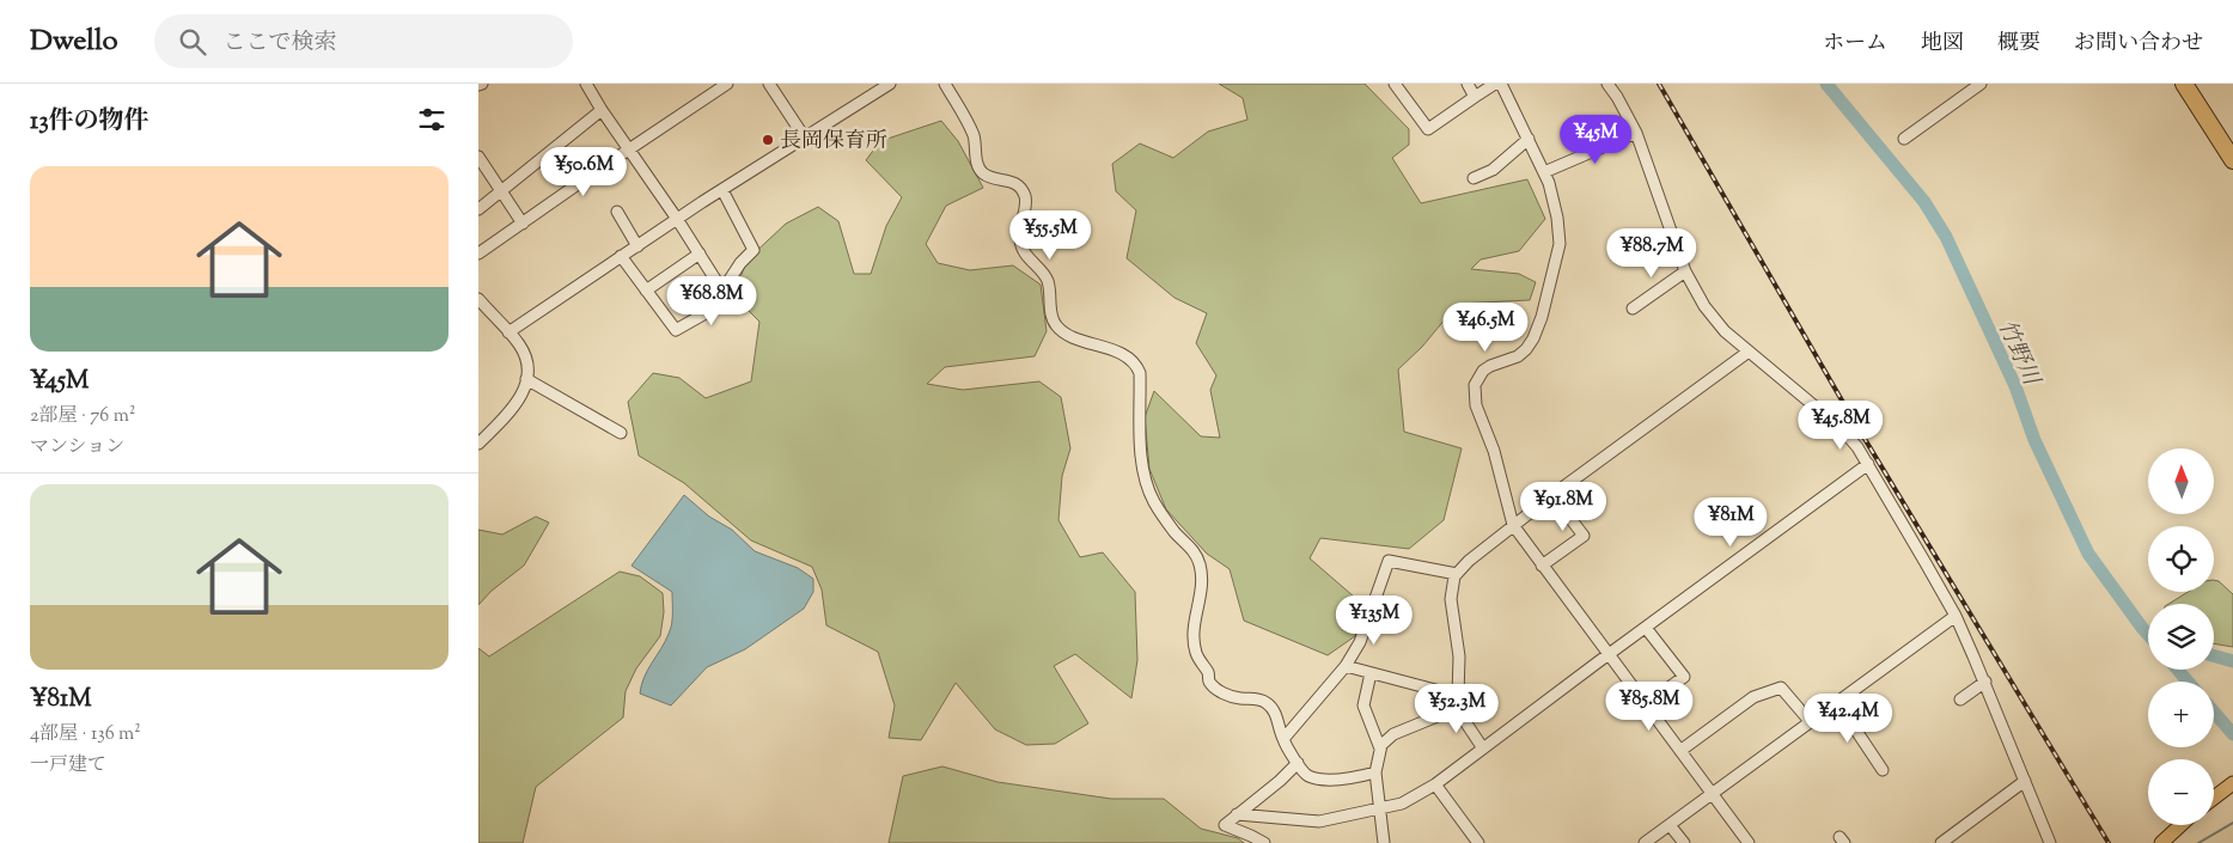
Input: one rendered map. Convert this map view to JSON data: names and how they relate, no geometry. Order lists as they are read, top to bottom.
{
  "water": ["竹野川"],
  "places": ["長岡保育所"],
  "north": "top",
  "page": {
    "header": "Dwello",
    "search": "ここで検索",
    "nav": [
      "ホーム",
      "地図",
      "概要",
      "お問い合わせ"
    ],
    "heading": "13件の物件",
    "price": [
      "¥45M",
      "¥50.6M",
      "¥55.5M",
      "¥88.7M",
      "¥68.8M",
      "¥46.5M",
      "¥45.8M",
      "¥91.8M",
      "¥81M",
      "¥135M",
      "¥85.8M",
      "¥52.3M",
      "¥42.4M"
    ],
    "list": [
      {
        "name": "¥45M",
        "note": "2部屋 · 76 m² · マンション"
      },
      {
        "name": "¥81M",
        "note": "4部屋 · 136 m² · 一戸建て"
      }
    ],
    "map_buttons": ["+", "−"]
  }
}
